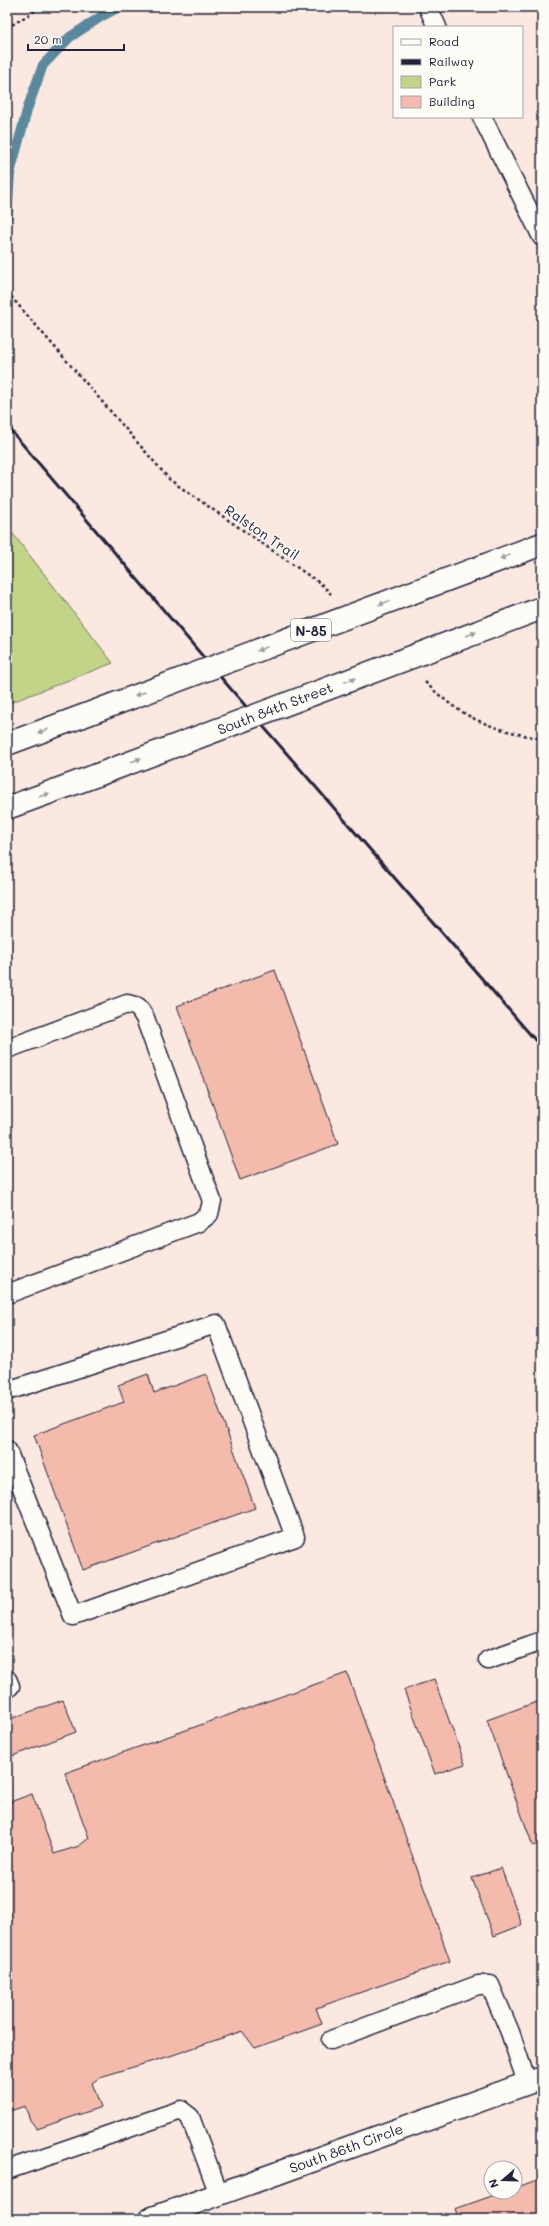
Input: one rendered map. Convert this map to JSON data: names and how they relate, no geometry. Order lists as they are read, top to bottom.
{
  "streets": {
    "main road": ["N-85", "South 84th Street", "South 86th Circle"],
    "path": ["Ralston Trail"]
  },
  "legend": [
    "Road",
    "Railway",
    "Park",
    "Building"
  ],
  "scale_bar": "20 m",
  "north": "left"
}
